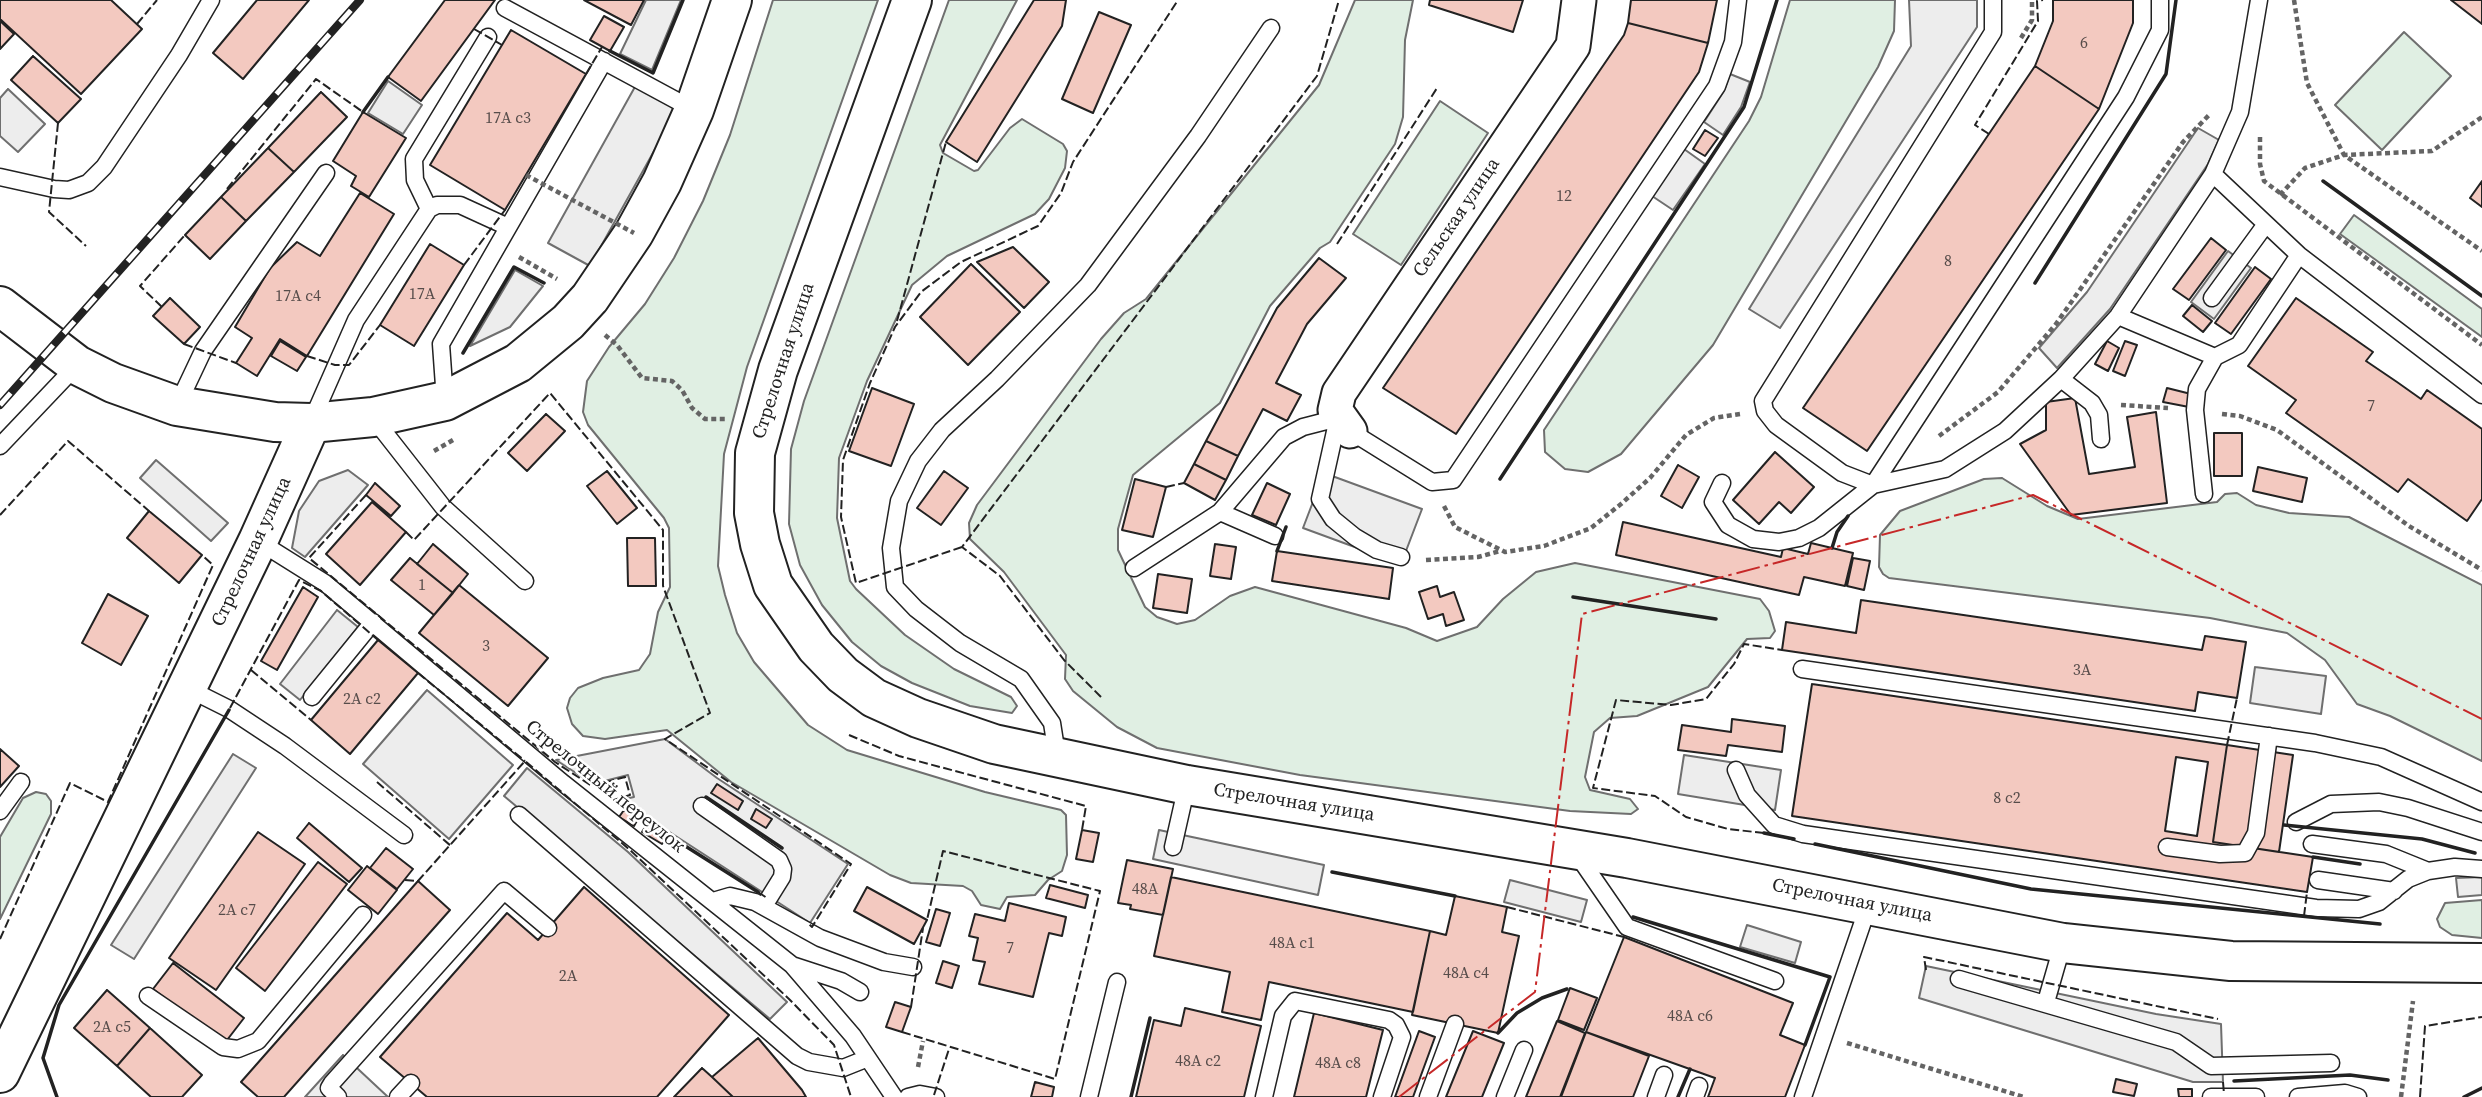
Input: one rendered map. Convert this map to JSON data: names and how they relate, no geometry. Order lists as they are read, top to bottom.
{
  "streets": {
    "main road": ["Стрелочная улица"],
    "street": ["Сельская улица"],
    "lane": ["Стрелочный переулок"]
  },
  "crossings": [
    ["Стрелочная улица", "Стрелочный переулок"]
  ],
  "house_numbers": [
    "6",
    "17А с3",
    "12",
    "8",
    "17А",
    "17А с4",
    "7",
    "1",
    "3",
    "3А",
    "2А с2",
    "8 с2",
    "48А",
    "2А с7",
    "48А с1",
    "7",
    "48А с4",
    "2А",
    "48А с6",
    "2А с5",
    "48А с2",
    "48А с8"
  ]
}
